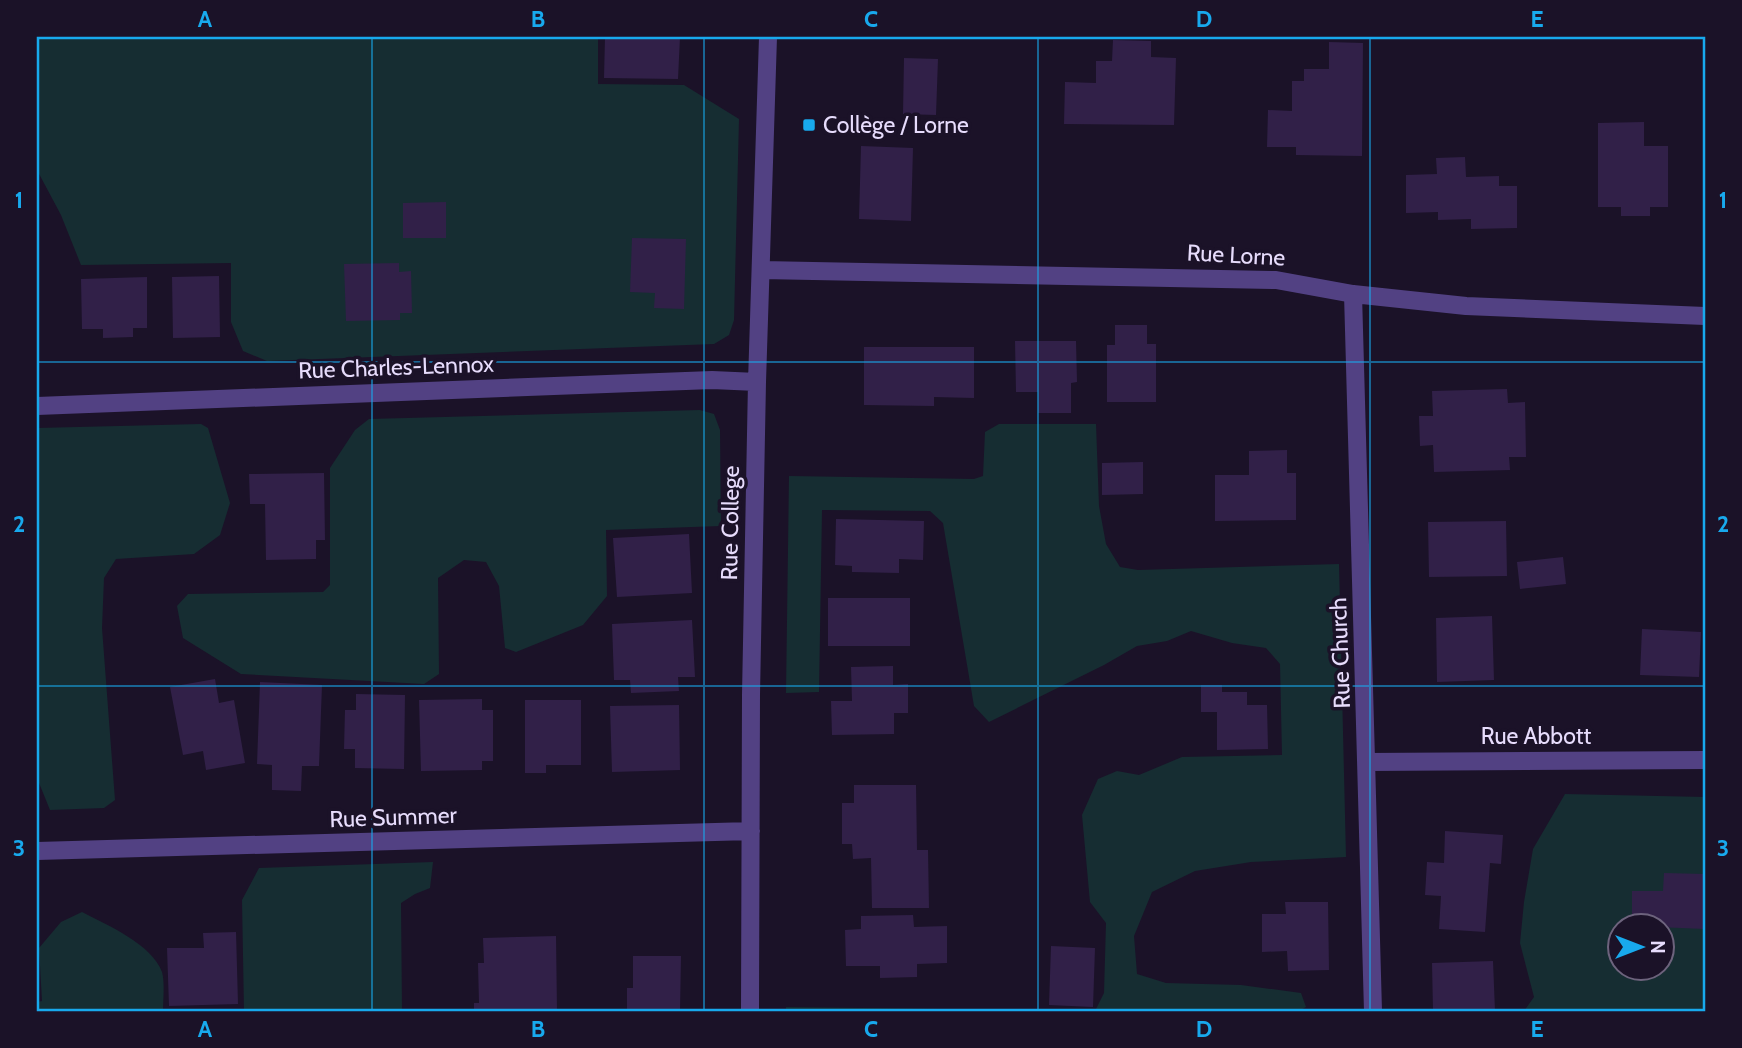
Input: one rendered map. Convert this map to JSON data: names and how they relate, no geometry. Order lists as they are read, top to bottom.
{
  "streets": {
    "street": [
      "Rue Lorne",
      "Rue Charles-Lennox",
      "Rue College",
      "Rue Church",
      "Rue Abbott",
      "Rue Summer"
    ]
  },
  "crossings": [
    ["Rue Lorne", "Rue College"],
    ["Rue Lorne", "Rue Church"],
    ["Rue Charles-Lennox", "Rue College"],
    ["Rue College", "Rue Summer"],
    ["Rue Church", "Rue Abbott"]
  ],
  "places": {
    "transit": ["Collège / Lorne"]
  },
  "north": "right",
  "grid": {
    "columns": [
      "A",
      "B",
      "C",
      "D",
      "E"
    ],
    "rows": ["1", "2", "3"]
  }
}
